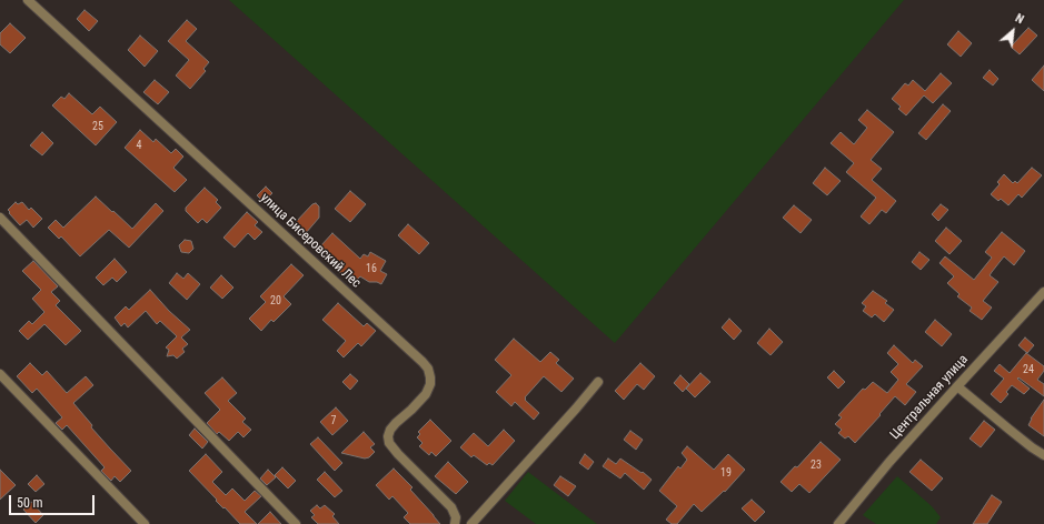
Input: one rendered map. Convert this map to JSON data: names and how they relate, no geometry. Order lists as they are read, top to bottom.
{
  "streets": {
    "street": ["улица Бисеровский Лес", "Центральная улица"]
  },
  "house_numbers": [
    "25",
    "4",
    "16",
    "20",
    "24",
    "7",
    "23",
    "19"
  ],
  "scale_bar": "50 m",
  "north": "top right"
}
